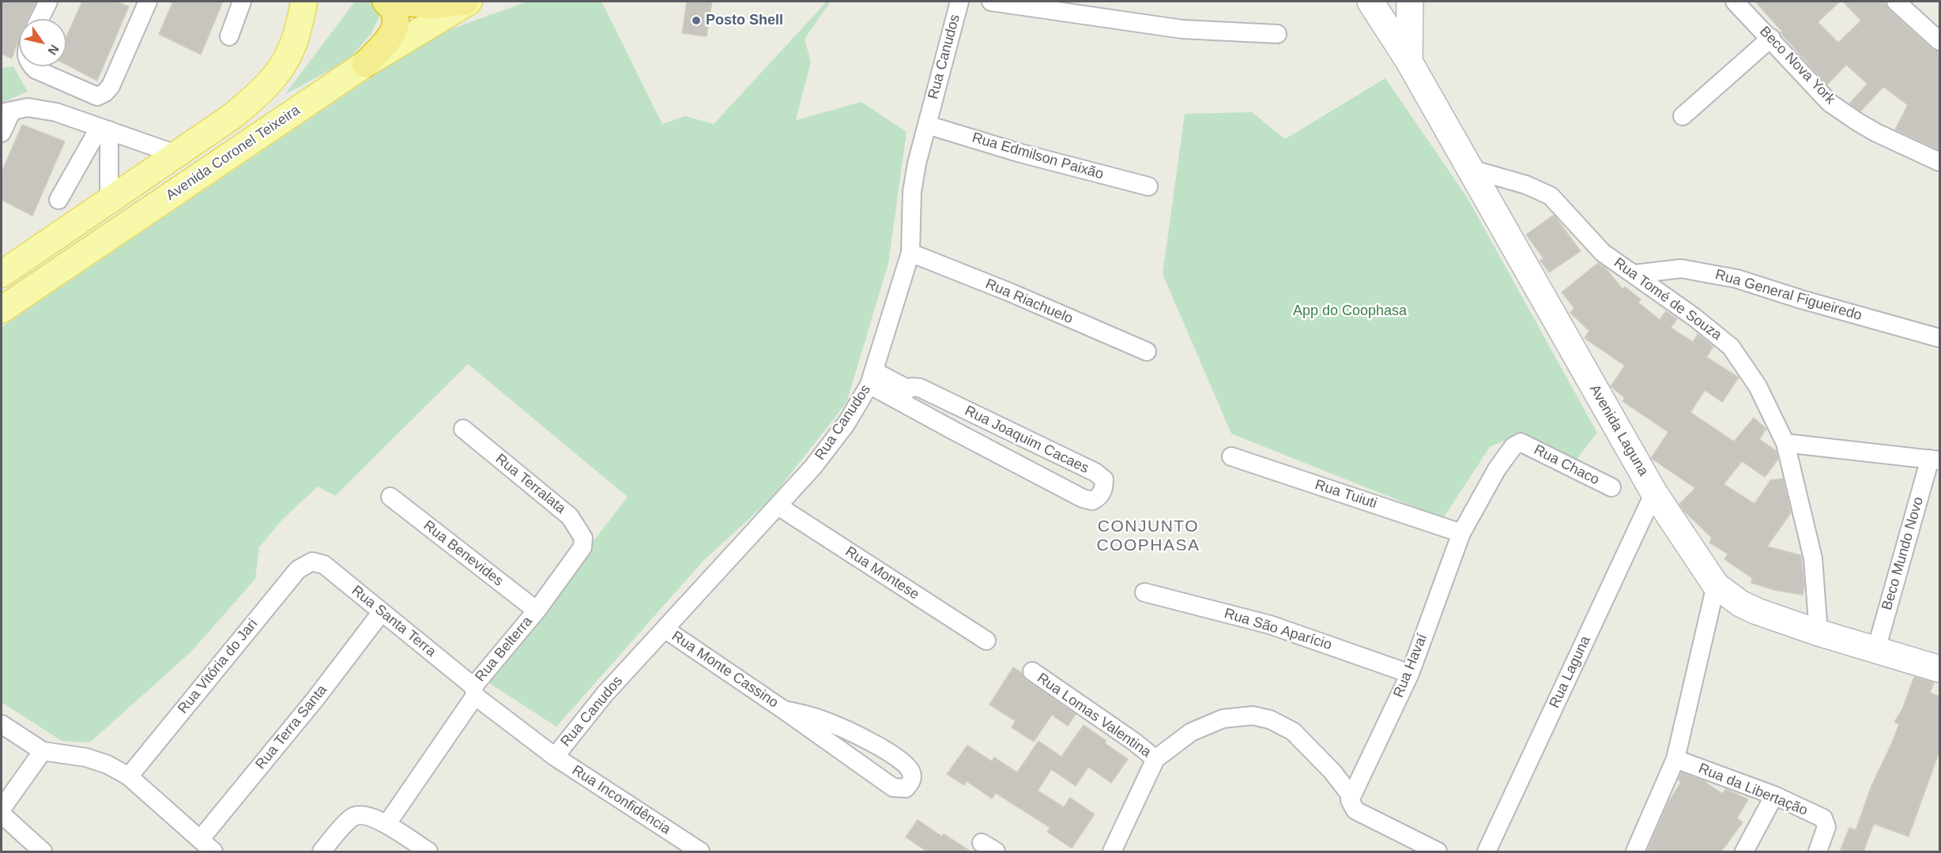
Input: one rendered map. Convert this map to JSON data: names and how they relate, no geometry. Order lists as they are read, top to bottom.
{
  "streets": {
    "highway": ["Avenida Coronel Teixeira"],
    "main road": ["Avenida Laguna"],
    "street": [
      "Rua Canudos",
      "Beco Nova York",
      "Rua Edmilson Paixão",
      "Rua General Figueiredo",
      "Rua Tomé de Souza",
      "Rua Riachuelo",
      "Rua Joaquim Cacaes",
      "Rua Chaco",
      "Rua Terralata",
      "Rua Tuiuti",
      "Rua Benevides",
      "Beco Mundo Novo",
      "Rua Montese",
      "Rua Santa Terra",
      "Rua São Aparício",
      "Rua Belterra",
      "Rua Havaí",
      "Rua Vitória do Jari",
      "Rua Monte Cassino",
      "Rua Laguna",
      "Rua Lomas Valentina",
      "Rua Terra Santa",
      "Rua da Libertação",
      "Rua Inconfidência"
    ]
  },
  "crossings": [
    ["Rua Canudos", "Rua Edmilson Paixão"],
    ["Rua Canudos", "Rua Riachuelo"],
    ["Rua Canudos", "Rua Joaquim Cacaes"],
    ["Rua Canudos", "Rua Montese"],
    ["Rua Canudos", "Rua Monte Cassino"],
    ["Rua Canudos", "Rua Inconfidência"],
    ["Rua General Figueiredo", "Rua Tomé de Souza"],
    ["Rua Tomé de Souza", "Avenida Laguna"],
    ["Avenida Laguna", "Beco Mundo Novo"],
    ["Avenida Laguna", "Rua Laguna"],
    ["Rua Chaco", "Rua Havaí"],
    ["Rua Terralata", "Rua Belterra"],
    ["Rua Tuiuti", "Rua Havaí"],
    ["Rua Benevides", "Rua Belterra"],
    ["Rua Santa Terra", "Rua Belterra"],
    ["Rua Santa Terra", "Rua Vitória do Jari"],
    ["Rua Santa Terra", "Rua Terra Santa"],
    ["Rua Santa Terra", "Rua Inconfidência"],
    ["Rua São Aparício", "Rua Havaí"],
    ["Rua Belterra", "Rua Inconfidência"]
  ],
  "districts": ["CONJUNTO COOPHASA"],
  "parks": ["App do Coophasa"],
  "places": ["Posto Shell"],
  "north": "bottom right"
}
